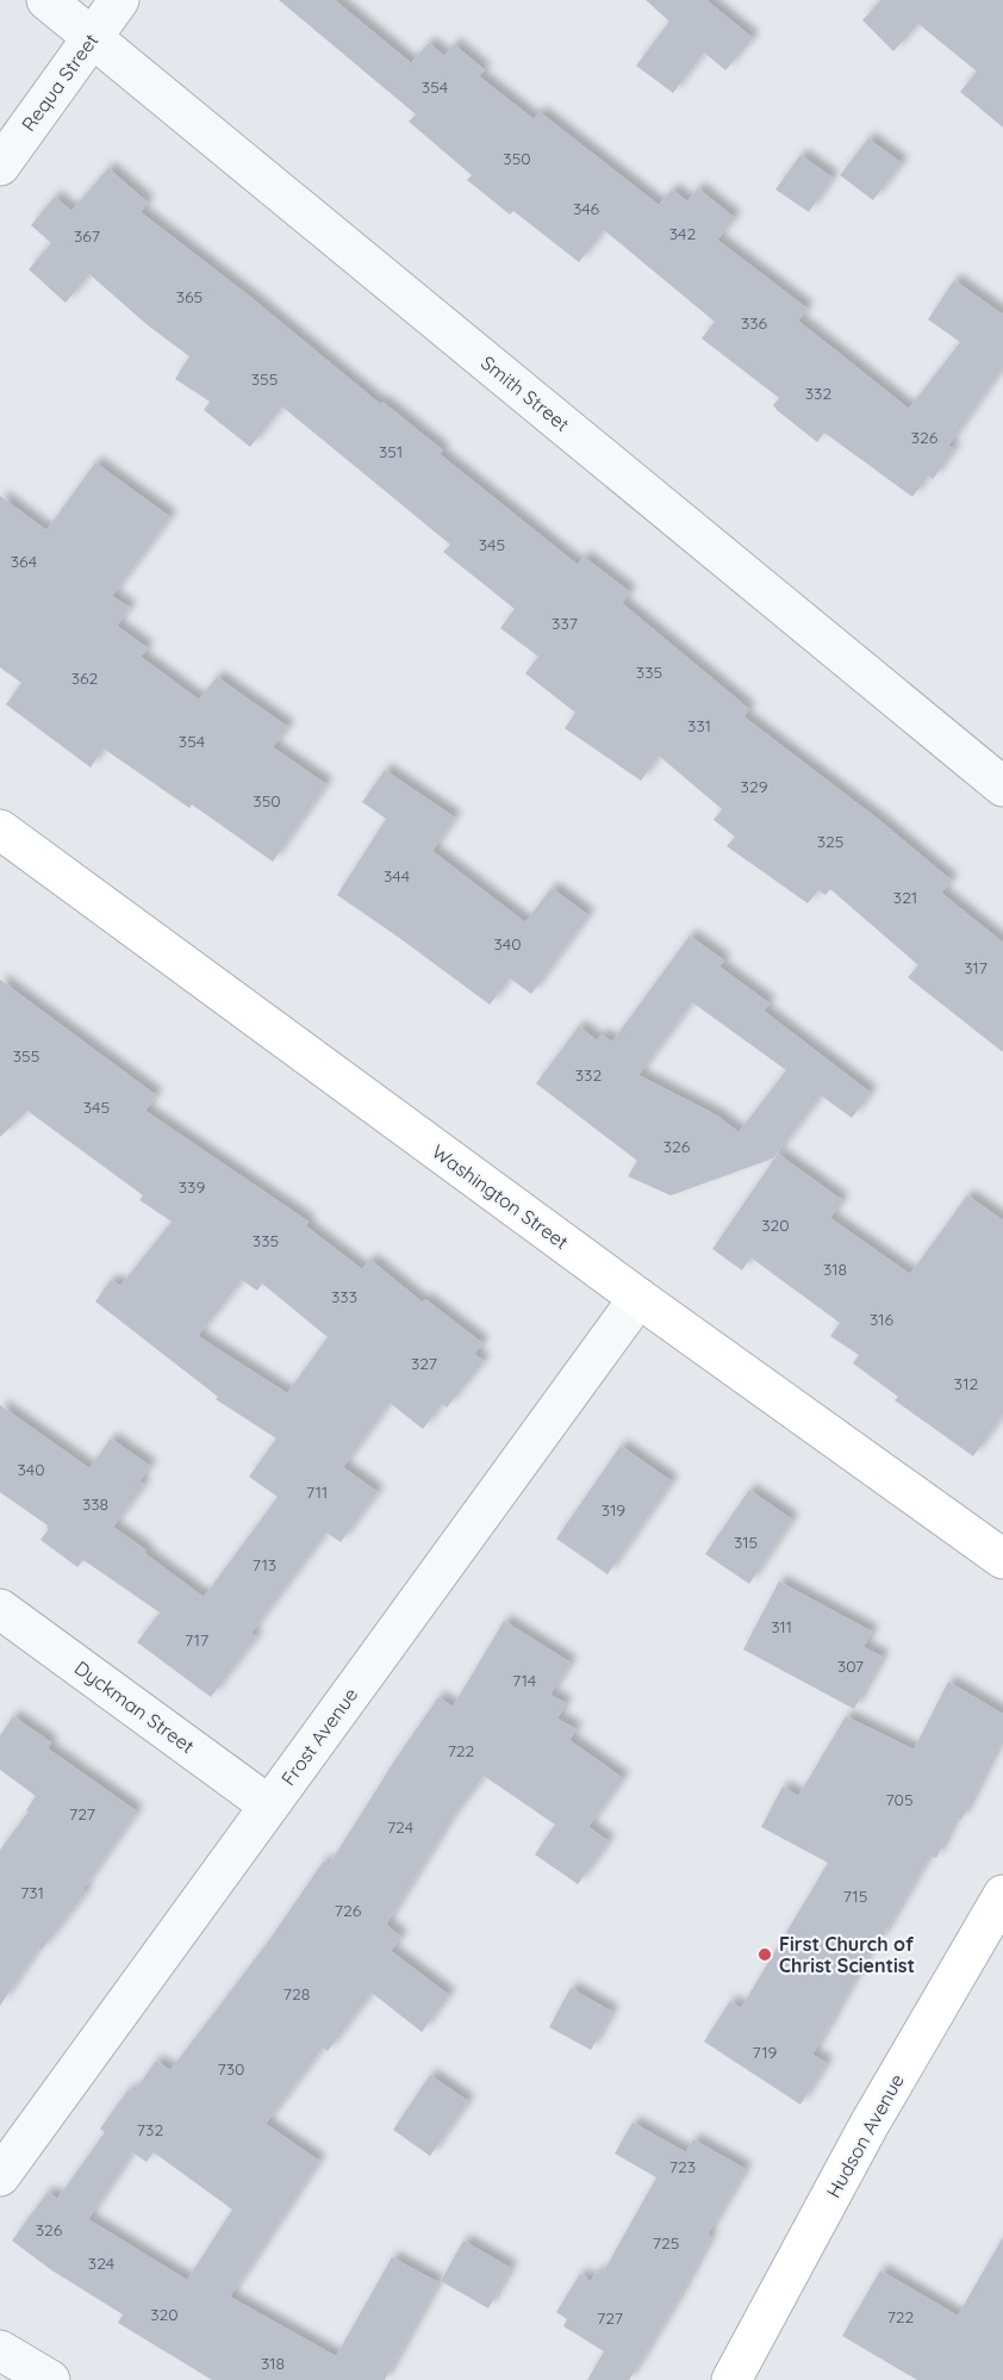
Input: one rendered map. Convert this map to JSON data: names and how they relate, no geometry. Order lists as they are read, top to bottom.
{
  "streets": {
    "street": [
      "Requa Street",
      "Smith Street",
      "Washington Street",
      "Dyckman Street",
      "Frost Avenue",
      "Hudson Avenue"
    ]
  },
  "crossings": [
    ["Requa Street", "Smith Street"],
    ["Washington Street", "Frost Avenue"],
    ["Dyckman Street", "Frost Avenue"]
  ],
  "places": ["First Church of Christ Scientist"],
  "house_numbers": [
    "354",
    "350",
    "346",
    "342",
    "367",
    "365",
    "336",
    "355",
    "332",
    "326",
    "351",
    "345",
    "364",
    "337",
    "335",
    "362",
    "331",
    "354",
    "329",
    "350",
    "325",
    "344",
    "321",
    "340",
    "317",
    "355",
    "332",
    "345",
    "326",
    "339",
    "320",
    "335",
    "318",
    "333",
    "316",
    "327",
    "312",
    "340",
    "711",
    "338",
    "319",
    "315",
    "713",
    "311",
    "717",
    "307",
    "714",
    "722",
    "705",
    "727",
    "724",
    "731",
    "715",
    "726",
    "728",
    "719",
    "730",
    "732",
    "723",
    "326",
    "725",
    "324",
    "320",
    "722",
    "727",
    "318"
  ]
}
